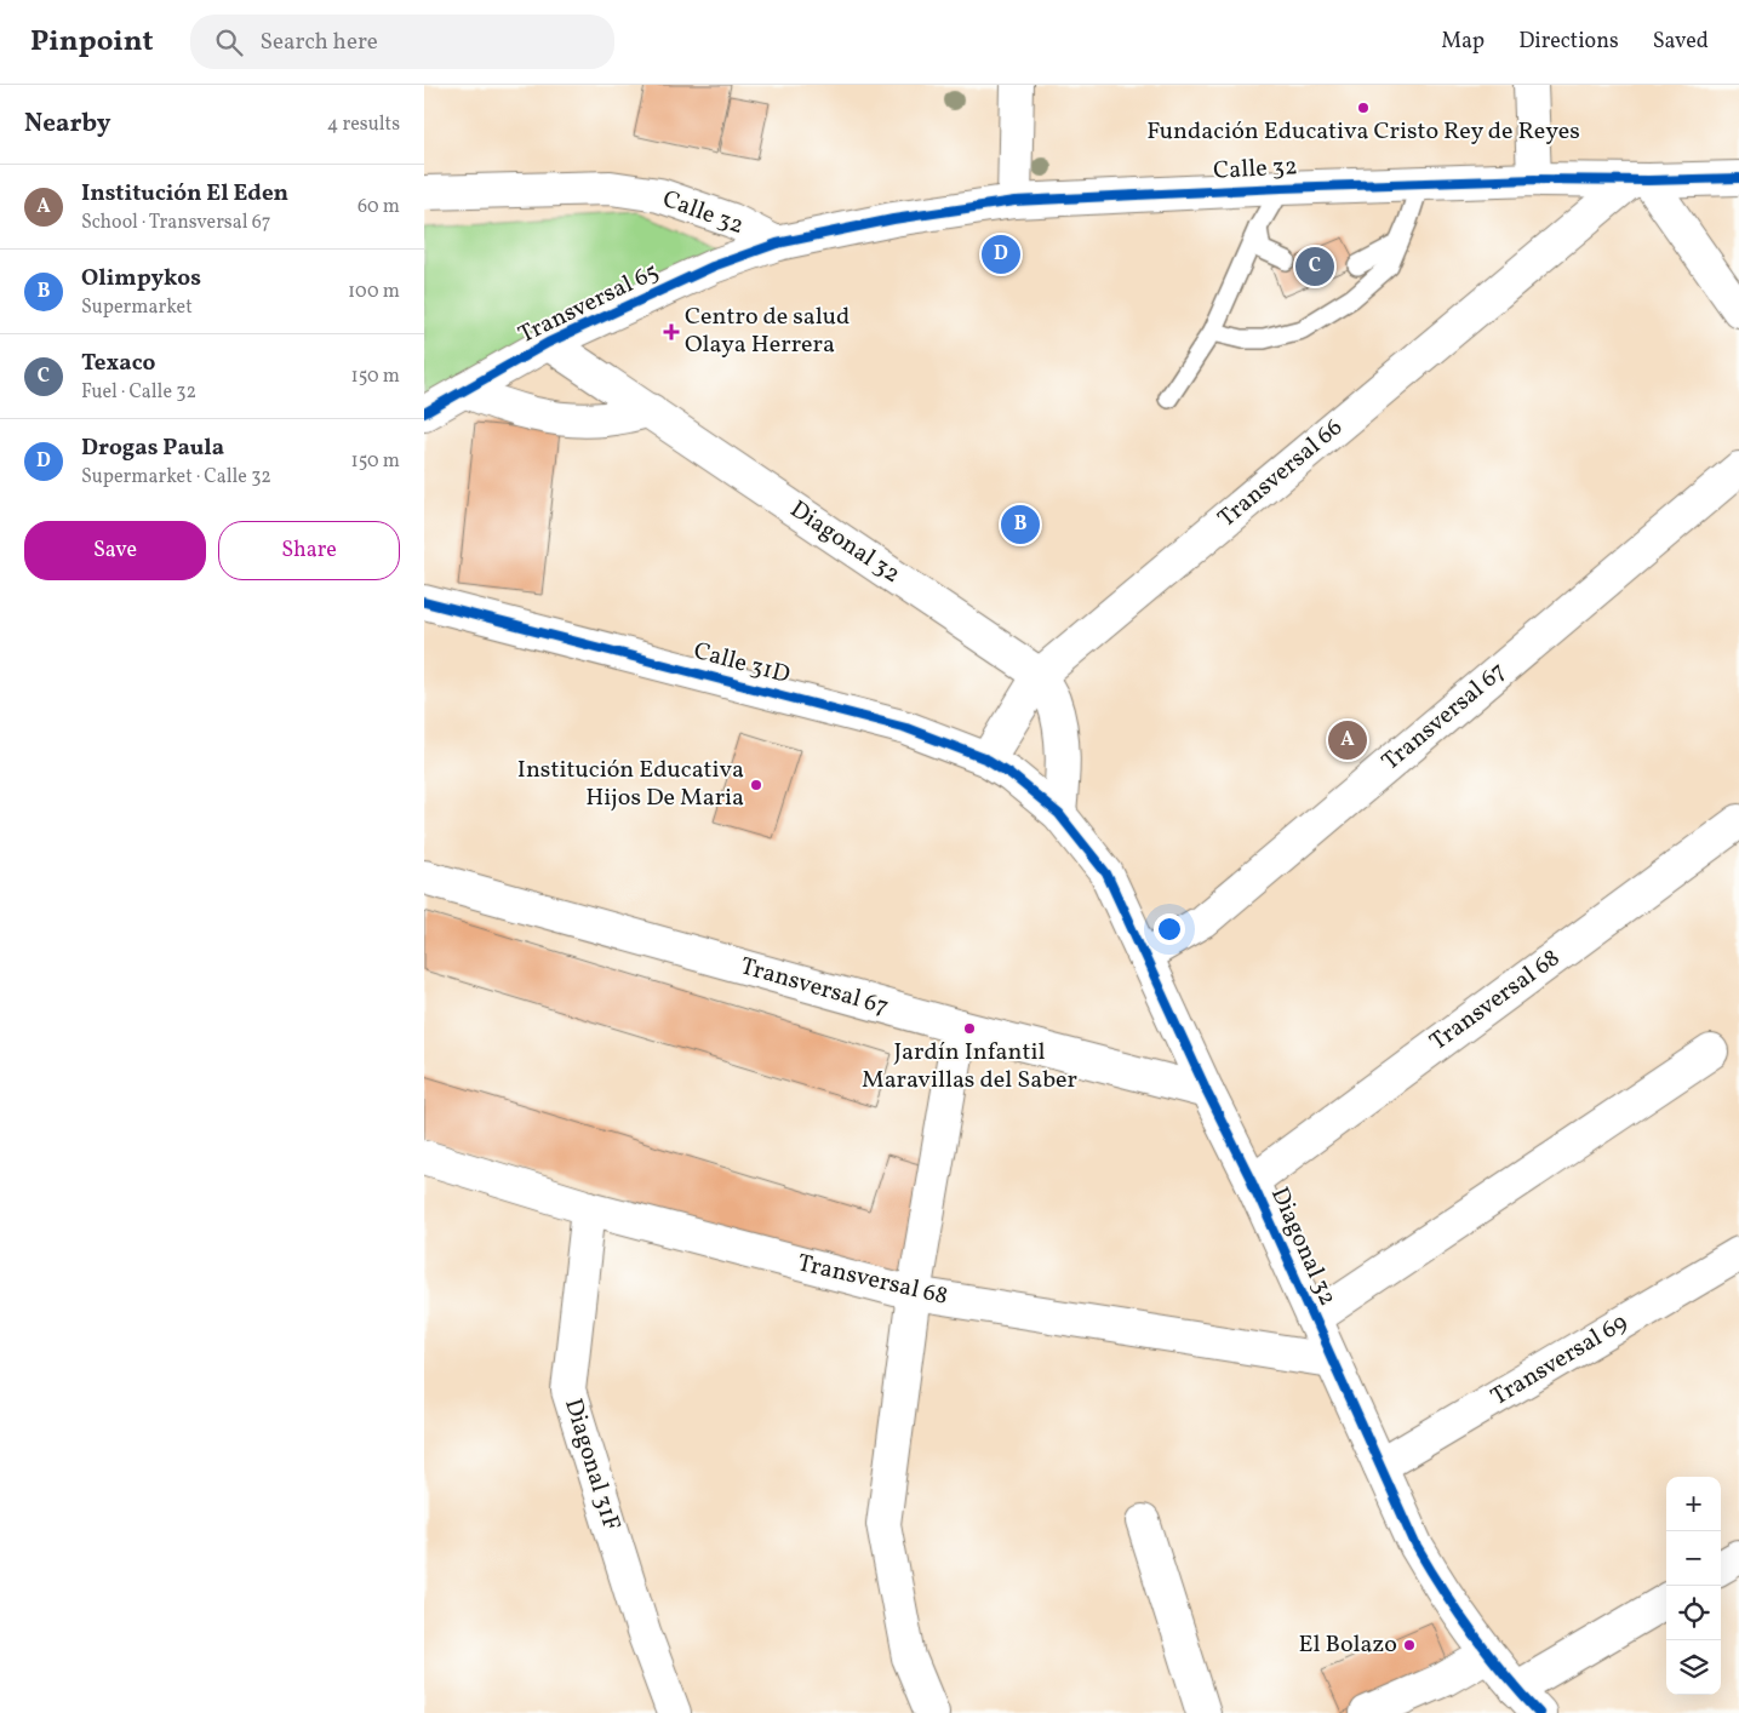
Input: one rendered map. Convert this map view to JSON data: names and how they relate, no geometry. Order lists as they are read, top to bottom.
{
  "streets": {
    "street": [
      "Calle 32",
      "Transversal 65",
      "Transversal 66",
      "Diagonal 32",
      "Calle 31D",
      "Transversal 67",
      "Transversal 68",
      "Transversal 69",
      "Diagonal 31F"
    ]
  },
  "crossings": [
    ["Calle 32", "Transversal 65"],
    ["Calle 32", "Transversal 66"],
    ["Transversal 65", "Diagonal 32"],
    ["Transversal 66", "Diagonal 32"],
    ["Transversal 66", "Calle 31D"],
    ["Diagonal 32", "Calle 31D"],
    ["Diagonal 32", "Transversal 67"],
    ["Diagonal 32", "Transversal 68"],
    ["Diagonal 32", "Transversal 69"],
    ["Transversal 68", "Diagonal 31F"]
  ],
  "places": {
    "other": [
      "Fundación Educativa Cristo Rey de Reyes",
      "Institución Educativa Hijos De Maria",
      "Jardín Infantil Maravillas del Saber",
      "El Bolazo"
    ],
    "health": ["Centro de salud Olaya Herrera"]
  },
  "page": {
    "header": "Pinpoint",
    "search": "Search here",
    "nav": ["Map", "Directions", "Saved"],
    "heading": ["Nearby", "4 results"],
    "list": [
      {
        "mark": "A",
        "name": "Institución El Eden",
        "note": "School · Transversal 67",
        "value": "60 m"
      },
      {
        "mark": "B",
        "name": "Olimpykos",
        "note": "Supermarket",
        "value": "100 m"
      },
      {
        "mark": "C",
        "name": "Texaco",
        "note": "Fuel · Calle 32",
        "value": "150 m"
      },
      {
        "mark": "D",
        "name": "Drogas Paula",
        "note": "Supermarket · Calle 32",
        "value": "150 m"
      }
    ],
    "pins": [
      "D",
      "C",
      "B",
      "A"
    ],
    "buttons": ["Save", "Share"],
    "map_buttons": ["+", "−"]
  }
}
